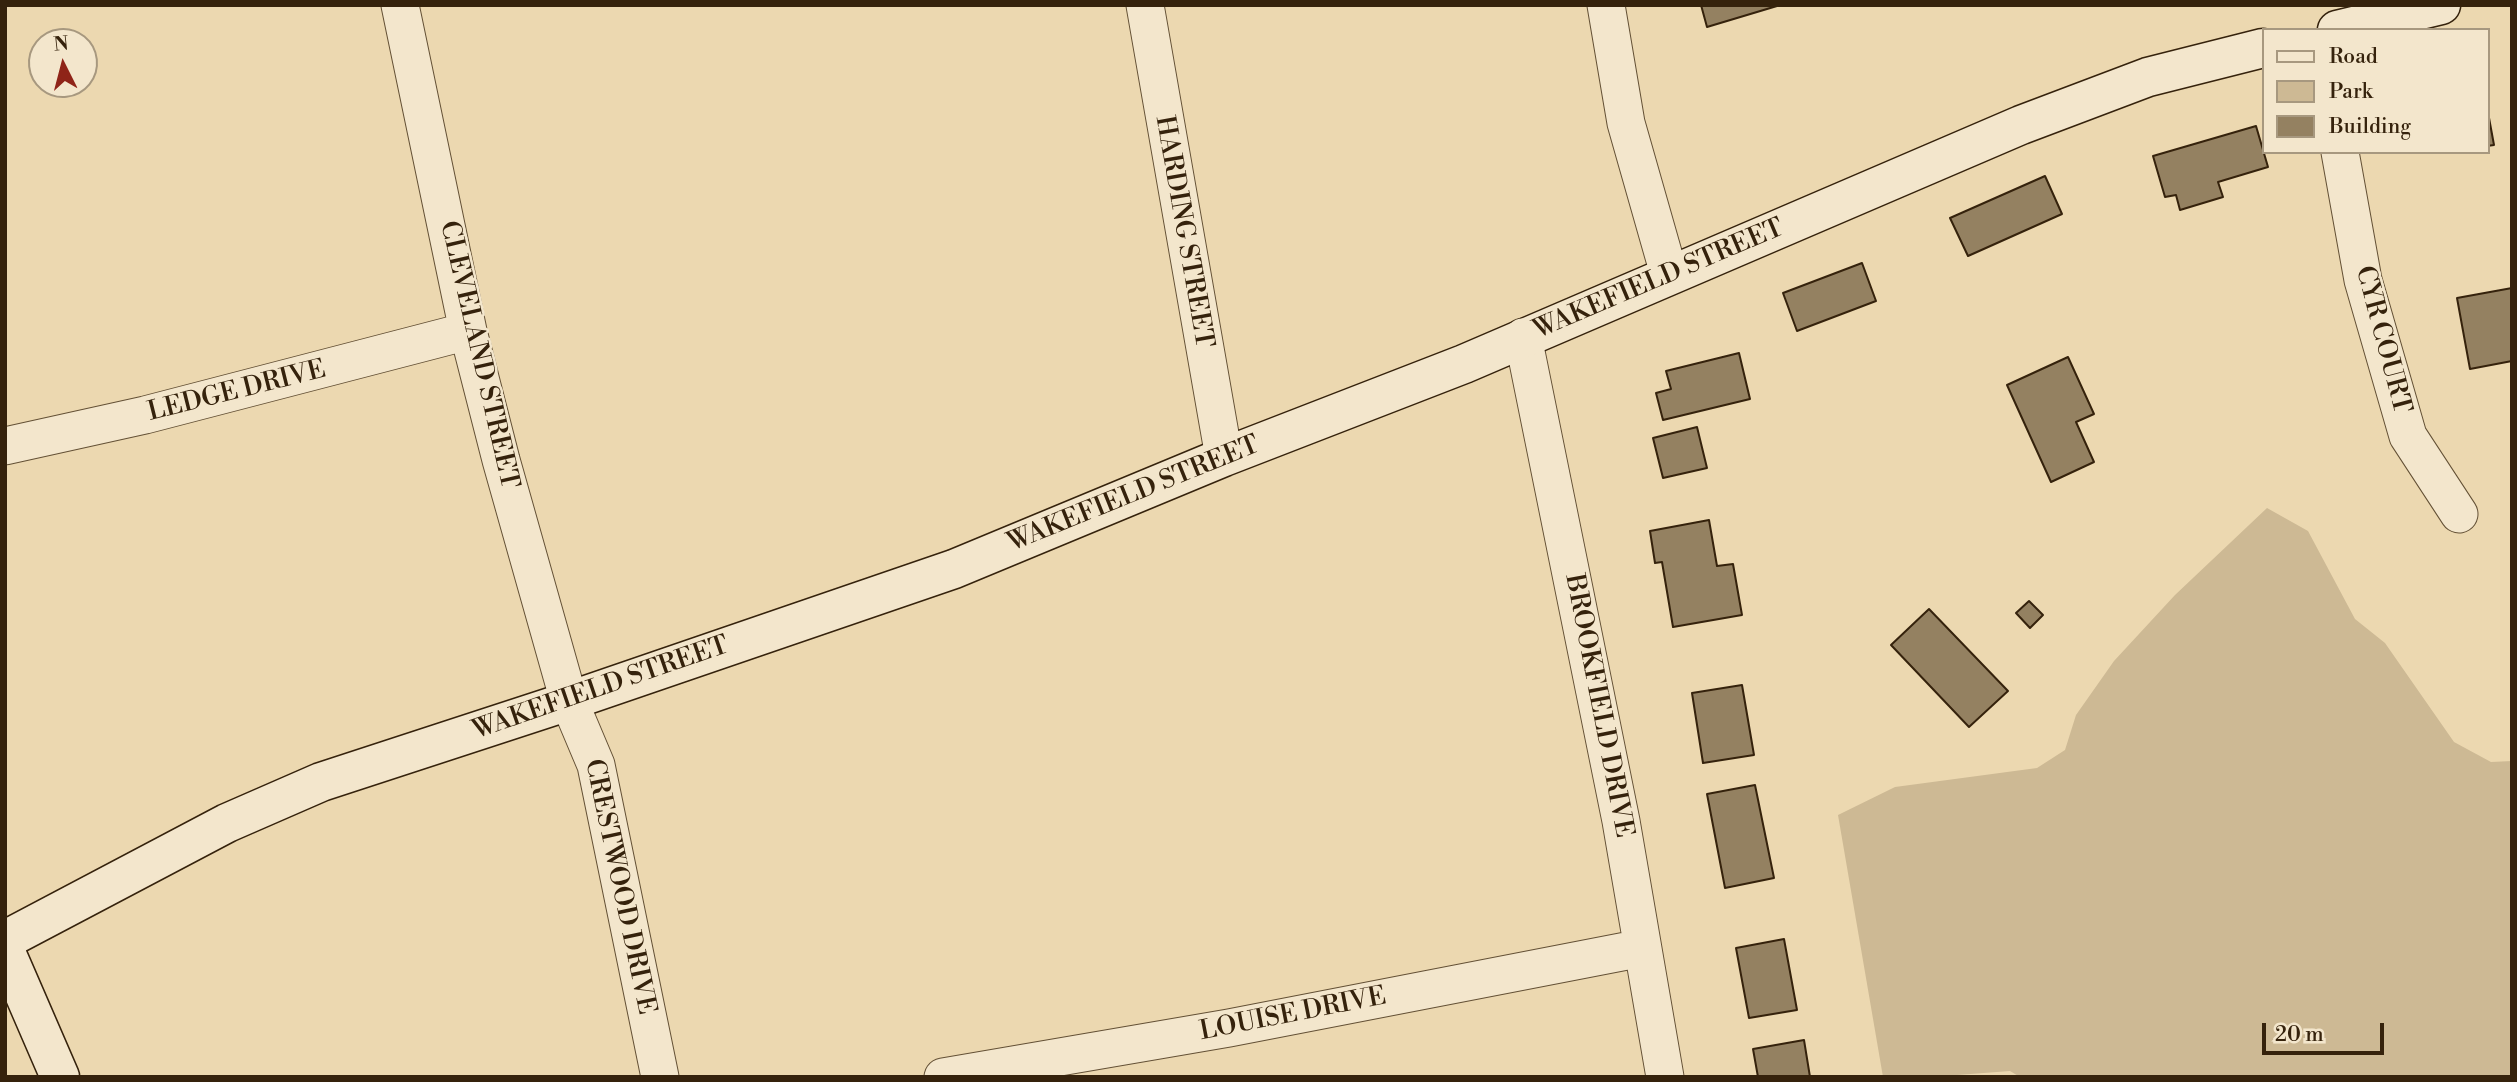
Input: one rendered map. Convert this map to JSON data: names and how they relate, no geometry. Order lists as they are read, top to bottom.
{
  "streets": {
    "street": [
      "HARDING STREET",
      "WAKEFIELD STREET",
      "CYR COURT",
      "CLEVELAND STREET",
      "LEDGE DRIVE",
      "BROOKFIELD DRIVE",
      "CRESTWOOD DRIVE",
      "LOUISE DRIVE"
    ]
  },
  "crossings": [
    ["HARDING STREET", "WAKEFIELD STREET"],
    ["WAKEFIELD STREET", "CLEVELAND STREET"],
    ["WAKEFIELD STREET", "BROOKFIELD DRIVE"],
    ["WAKEFIELD STREET", "CRESTWOOD DRIVE"],
    ["CLEVELAND STREET", "LEDGE DRIVE"],
    ["CLEVELAND STREET", "CRESTWOOD DRIVE"],
    ["BROOKFIELD DRIVE", "LOUISE DRIVE"]
  ],
  "legend": ["Road", "Park", "Building"],
  "scale_bar": "20 m",
  "north": "top"
}
